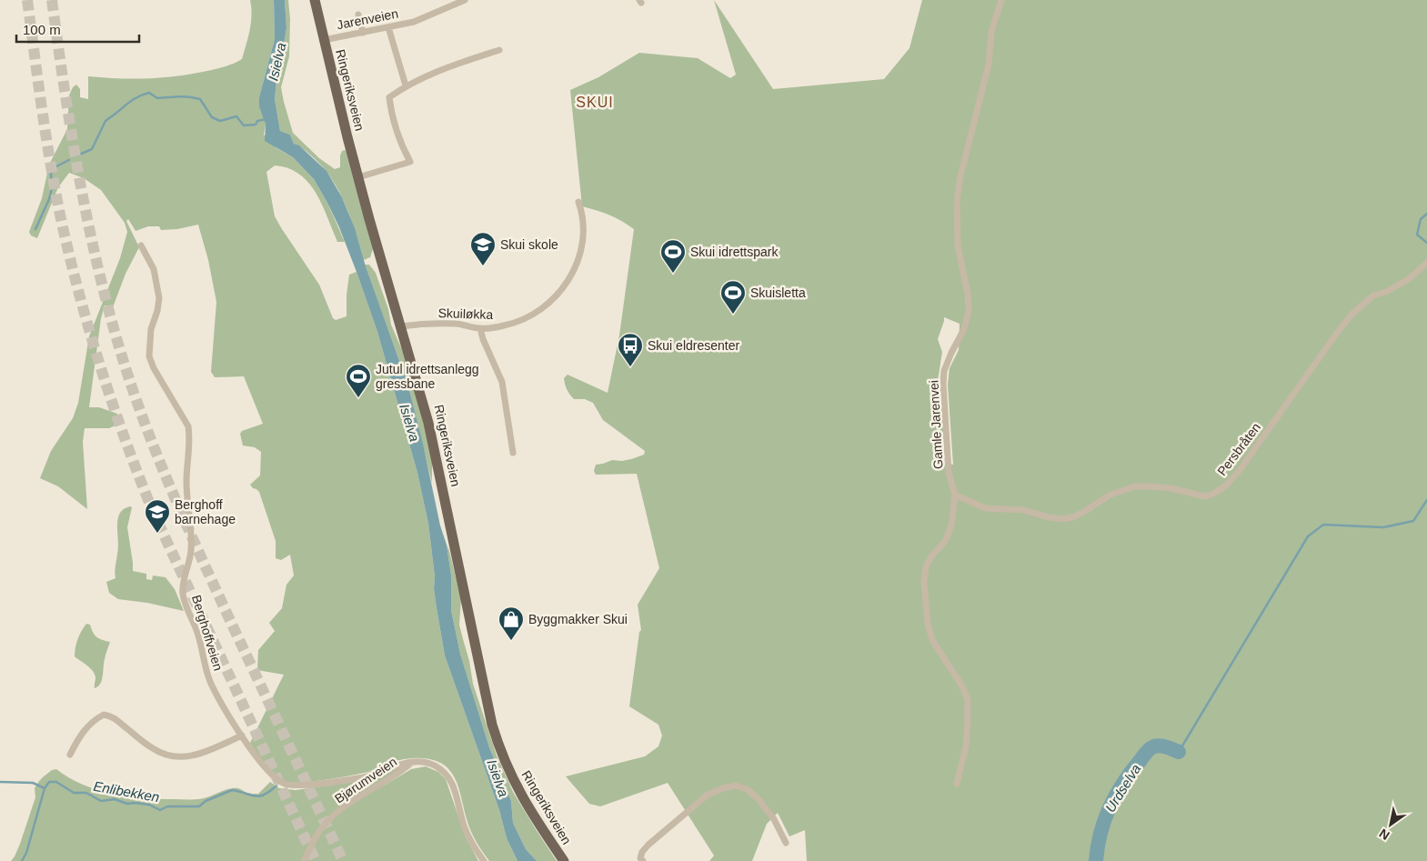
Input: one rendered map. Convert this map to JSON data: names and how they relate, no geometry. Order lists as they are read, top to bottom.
{
  "streets": {
    "main road": ["Ringeriksveien"],
    "street": [
      "Jarenveien",
      "Skuiløkka",
      "Gamle Jarenvei",
      "Persbråten",
      "Berghoffveien",
      "Bjørumveien"
    ]
  },
  "crossings": [
    ["Jarenveien", "Ringeriksveien"],
    ["Ringeriksveien", "Skuiløkka"],
    ["Gamle Jarenvei", "Persbråten"],
    ["Berghoffveien", "Bjørumveien"]
  ],
  "districts": ["SKUI"],
  "water": ["Isielva", "Urdselva", "Enlibekken"],
  "places": {
    "school or university": ["Skui skole", "Berghoff barnehage"],
    "sports": ["Skui idrettspark", "Skuisletta", "Jutul idrettsanlegg gressbane"],
    "bus stop": ["Skui eldresenter"],
    "shop": ["Byggmakker Skui"]
  },
  "scale_bar": "100 m",
  "north": "bottom left"
}
